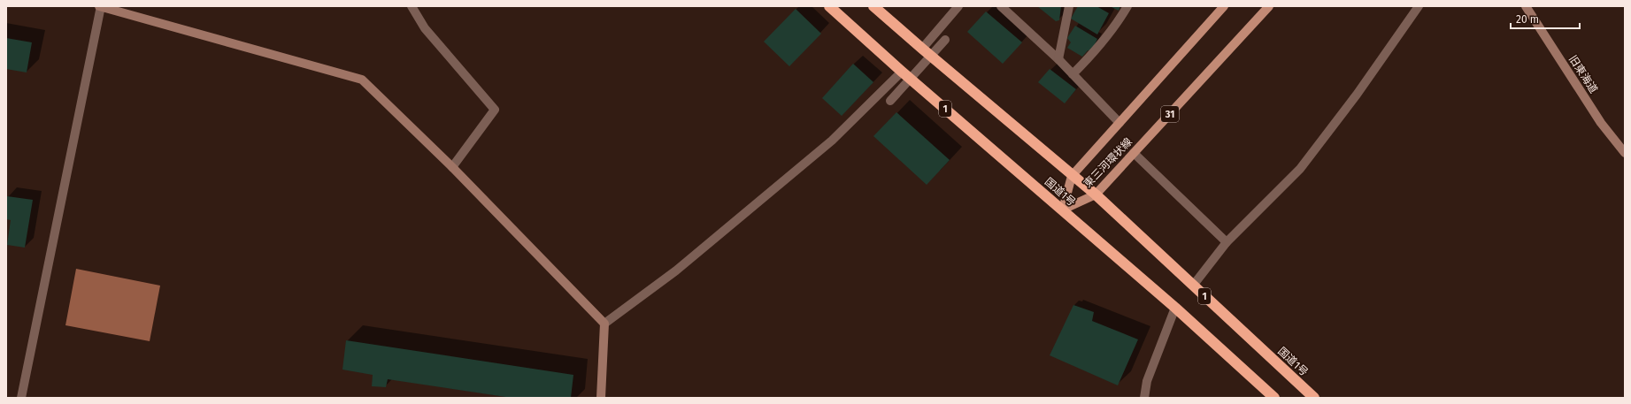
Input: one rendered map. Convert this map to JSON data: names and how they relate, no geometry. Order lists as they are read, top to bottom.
{
  "streets": {
    "highway": ["1", "国道1号"],
    "main road": ["31", "東三河環状線"],
    "street": ["旧東海道"]
  },
  "crossings": [
    ["東三河環状線", "国道1号"]
  ],
  "scale_bar": "20 m"
}
